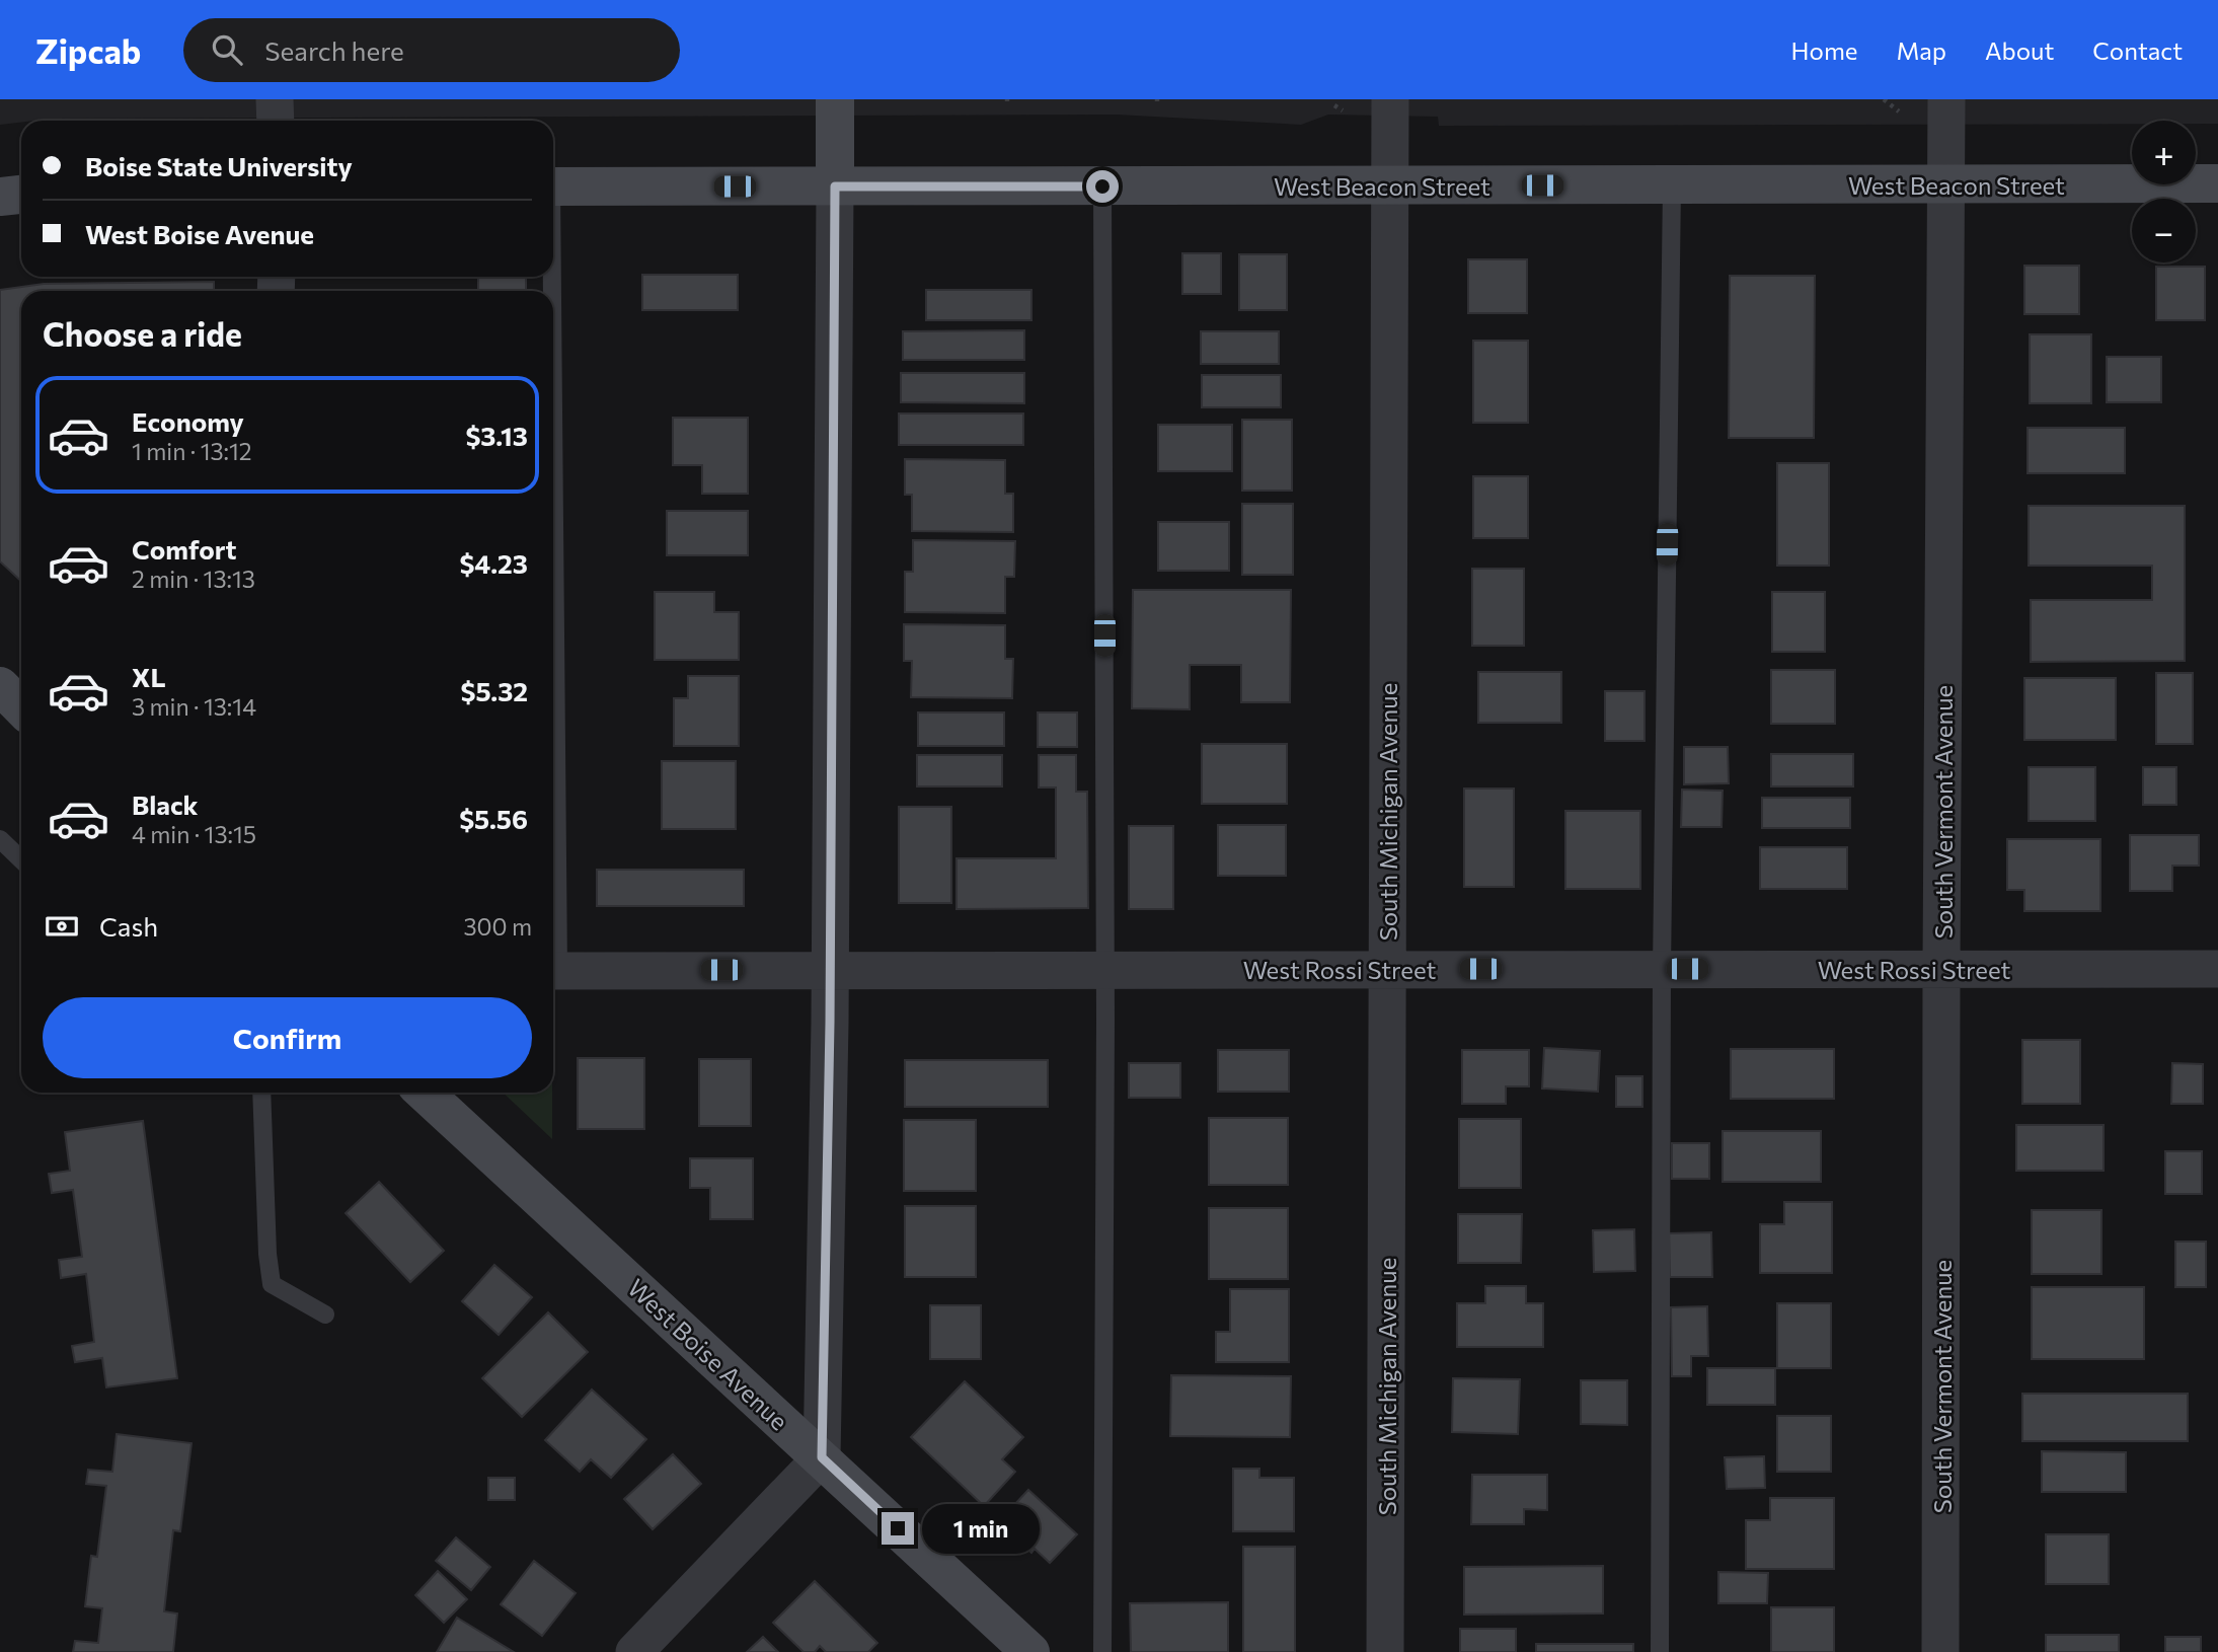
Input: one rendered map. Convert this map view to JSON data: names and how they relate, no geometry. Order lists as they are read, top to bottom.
{
  "streets": {
    "street": [
      "West Beacon Street",
      "South Michigan Avenue",
      "South Vermont Avenue",
      "West Rossi Street",
      "West Boise Avenue"
    ]
  },
  "crossings": [
    ["West Beacon Street", "South Michigan Avenue"],
    ["West Beacon Street", "South Vermont Avenue"],
    ["South Michigan Avenue", "West Rossi Street"],
    ["South Vermont Avenue", "West Rossi Street"]
  ],
  "page": {
    "header": "Zipcab",
    "search": "Search here",
    "nav": [
      "Home",
      "Map",
      "About",
      "Contact"
    ],
    "map_buttons": ["+", "−"],
    "banner": ["Boise State University", "West Boise Avenue"],
    "heading": "Choose a ride",
    "list": [
      {
        "name": "Economy",
        "note": "1 min · 13:12",
        "value": "$3.13"
      },
      {
        "name": "Comfort",
        "note": "2 min · 13:13",
        "value": "$4.23"
      },
      {
        "name": "XL",
        "note": "3 min · 13:14",
        "value": "$5.32"
      },
      {
        "name": "Black",
        "note": "4 min · 13:15",
        "value": "$5.56"
      }
    ],
    "pay": ["Cash", "300 m"],
    "buttons": "Confirm",
    "bubble": "1 min"
  }
}
